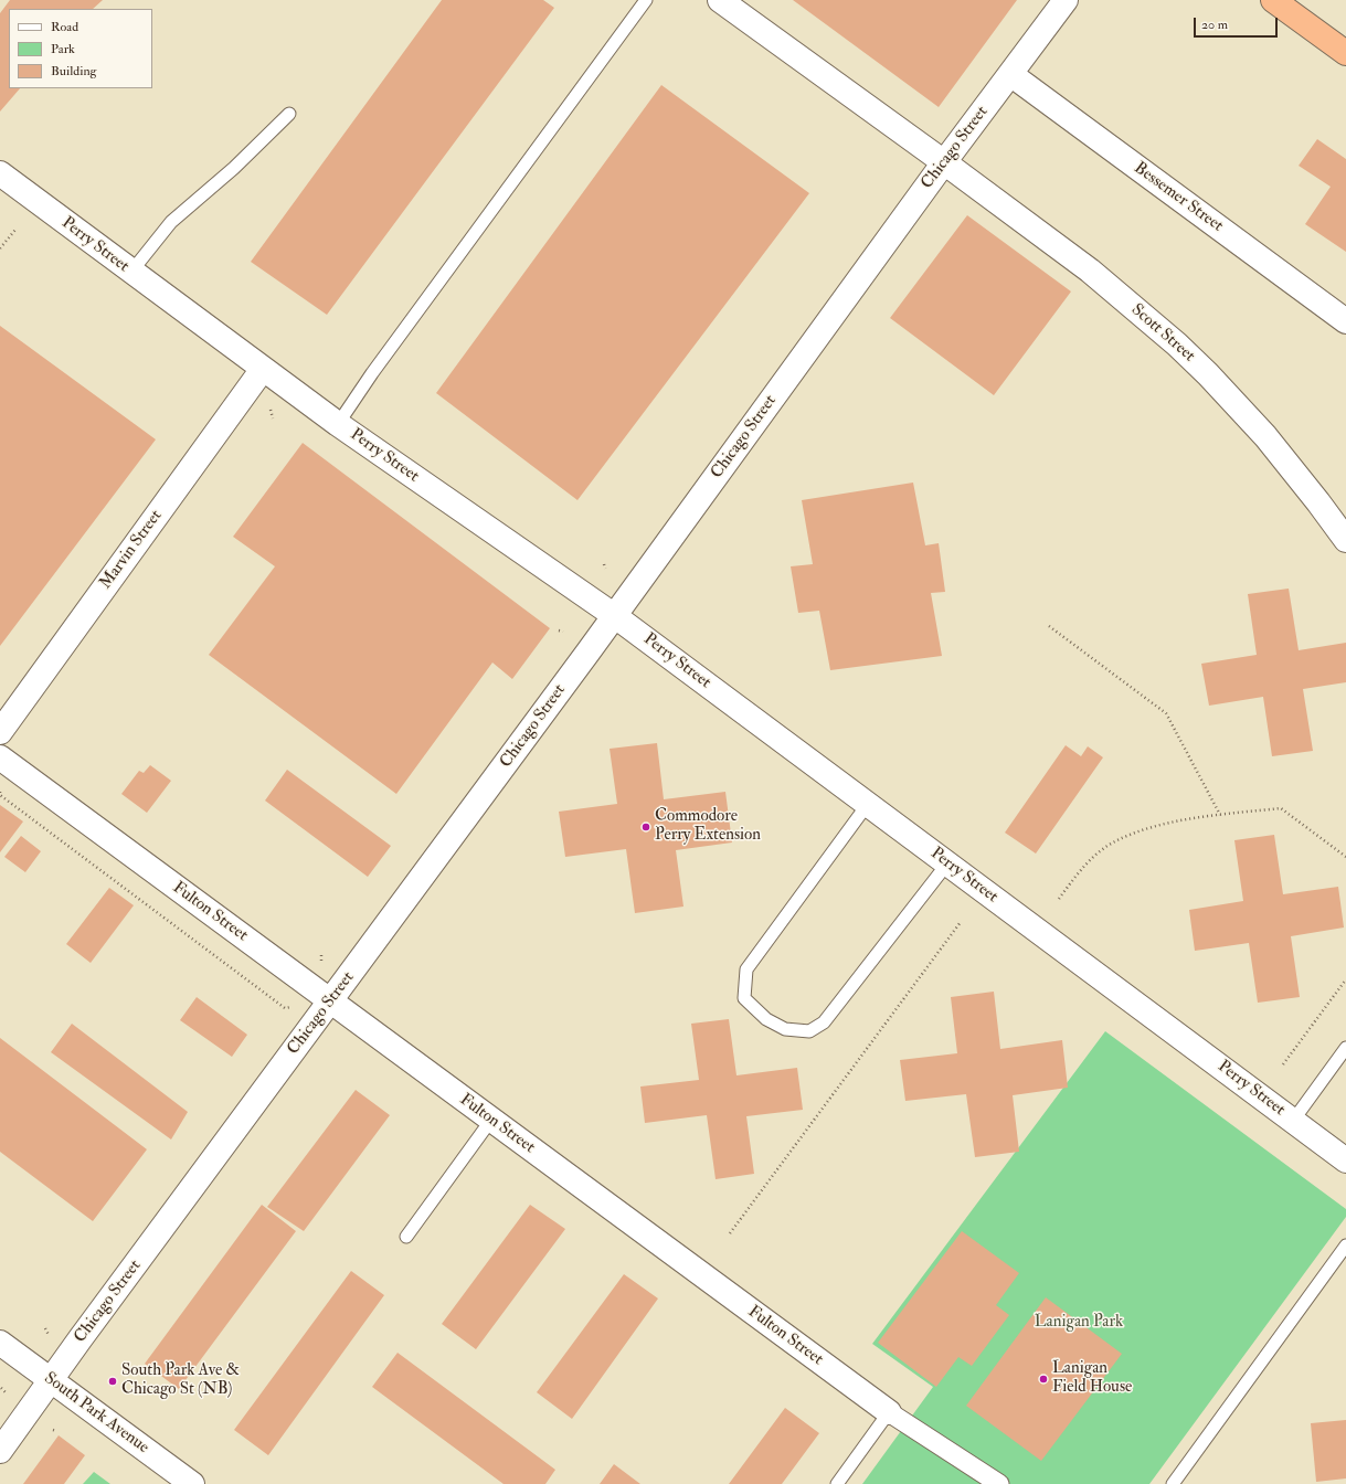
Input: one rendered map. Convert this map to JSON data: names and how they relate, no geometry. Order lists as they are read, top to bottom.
{
  "streets": {
    "street": [
      "Chicago Street",
      "Bessemer Street",
      "Perry Street",
      "Scott Street",
      "Marvin Street",
      "Fulton Street",
      "South Park Avenue"
    ]
  },
  "crossings": [
    ["Chicago Street", "Bessemer Street"],
    ["Chicago Street", "Perry Street"],
    ["Chicago Street", "Scott Street"],
    ["Chicago Street", "Fulton Street"],
    ["Chicago Street", "South Park Avenue"],
    ["Perry Street", "Marvin Street"]
  ],
  "parks": ["Lanigan Park"],
  "places": ["Commodore Perry Extension", "Lanigan Field House", "South Park Ave & Chicago St (NB)"],
  "legend": ["Road", "Park", "Building"],
  "scale_bar": "20 m"
}
